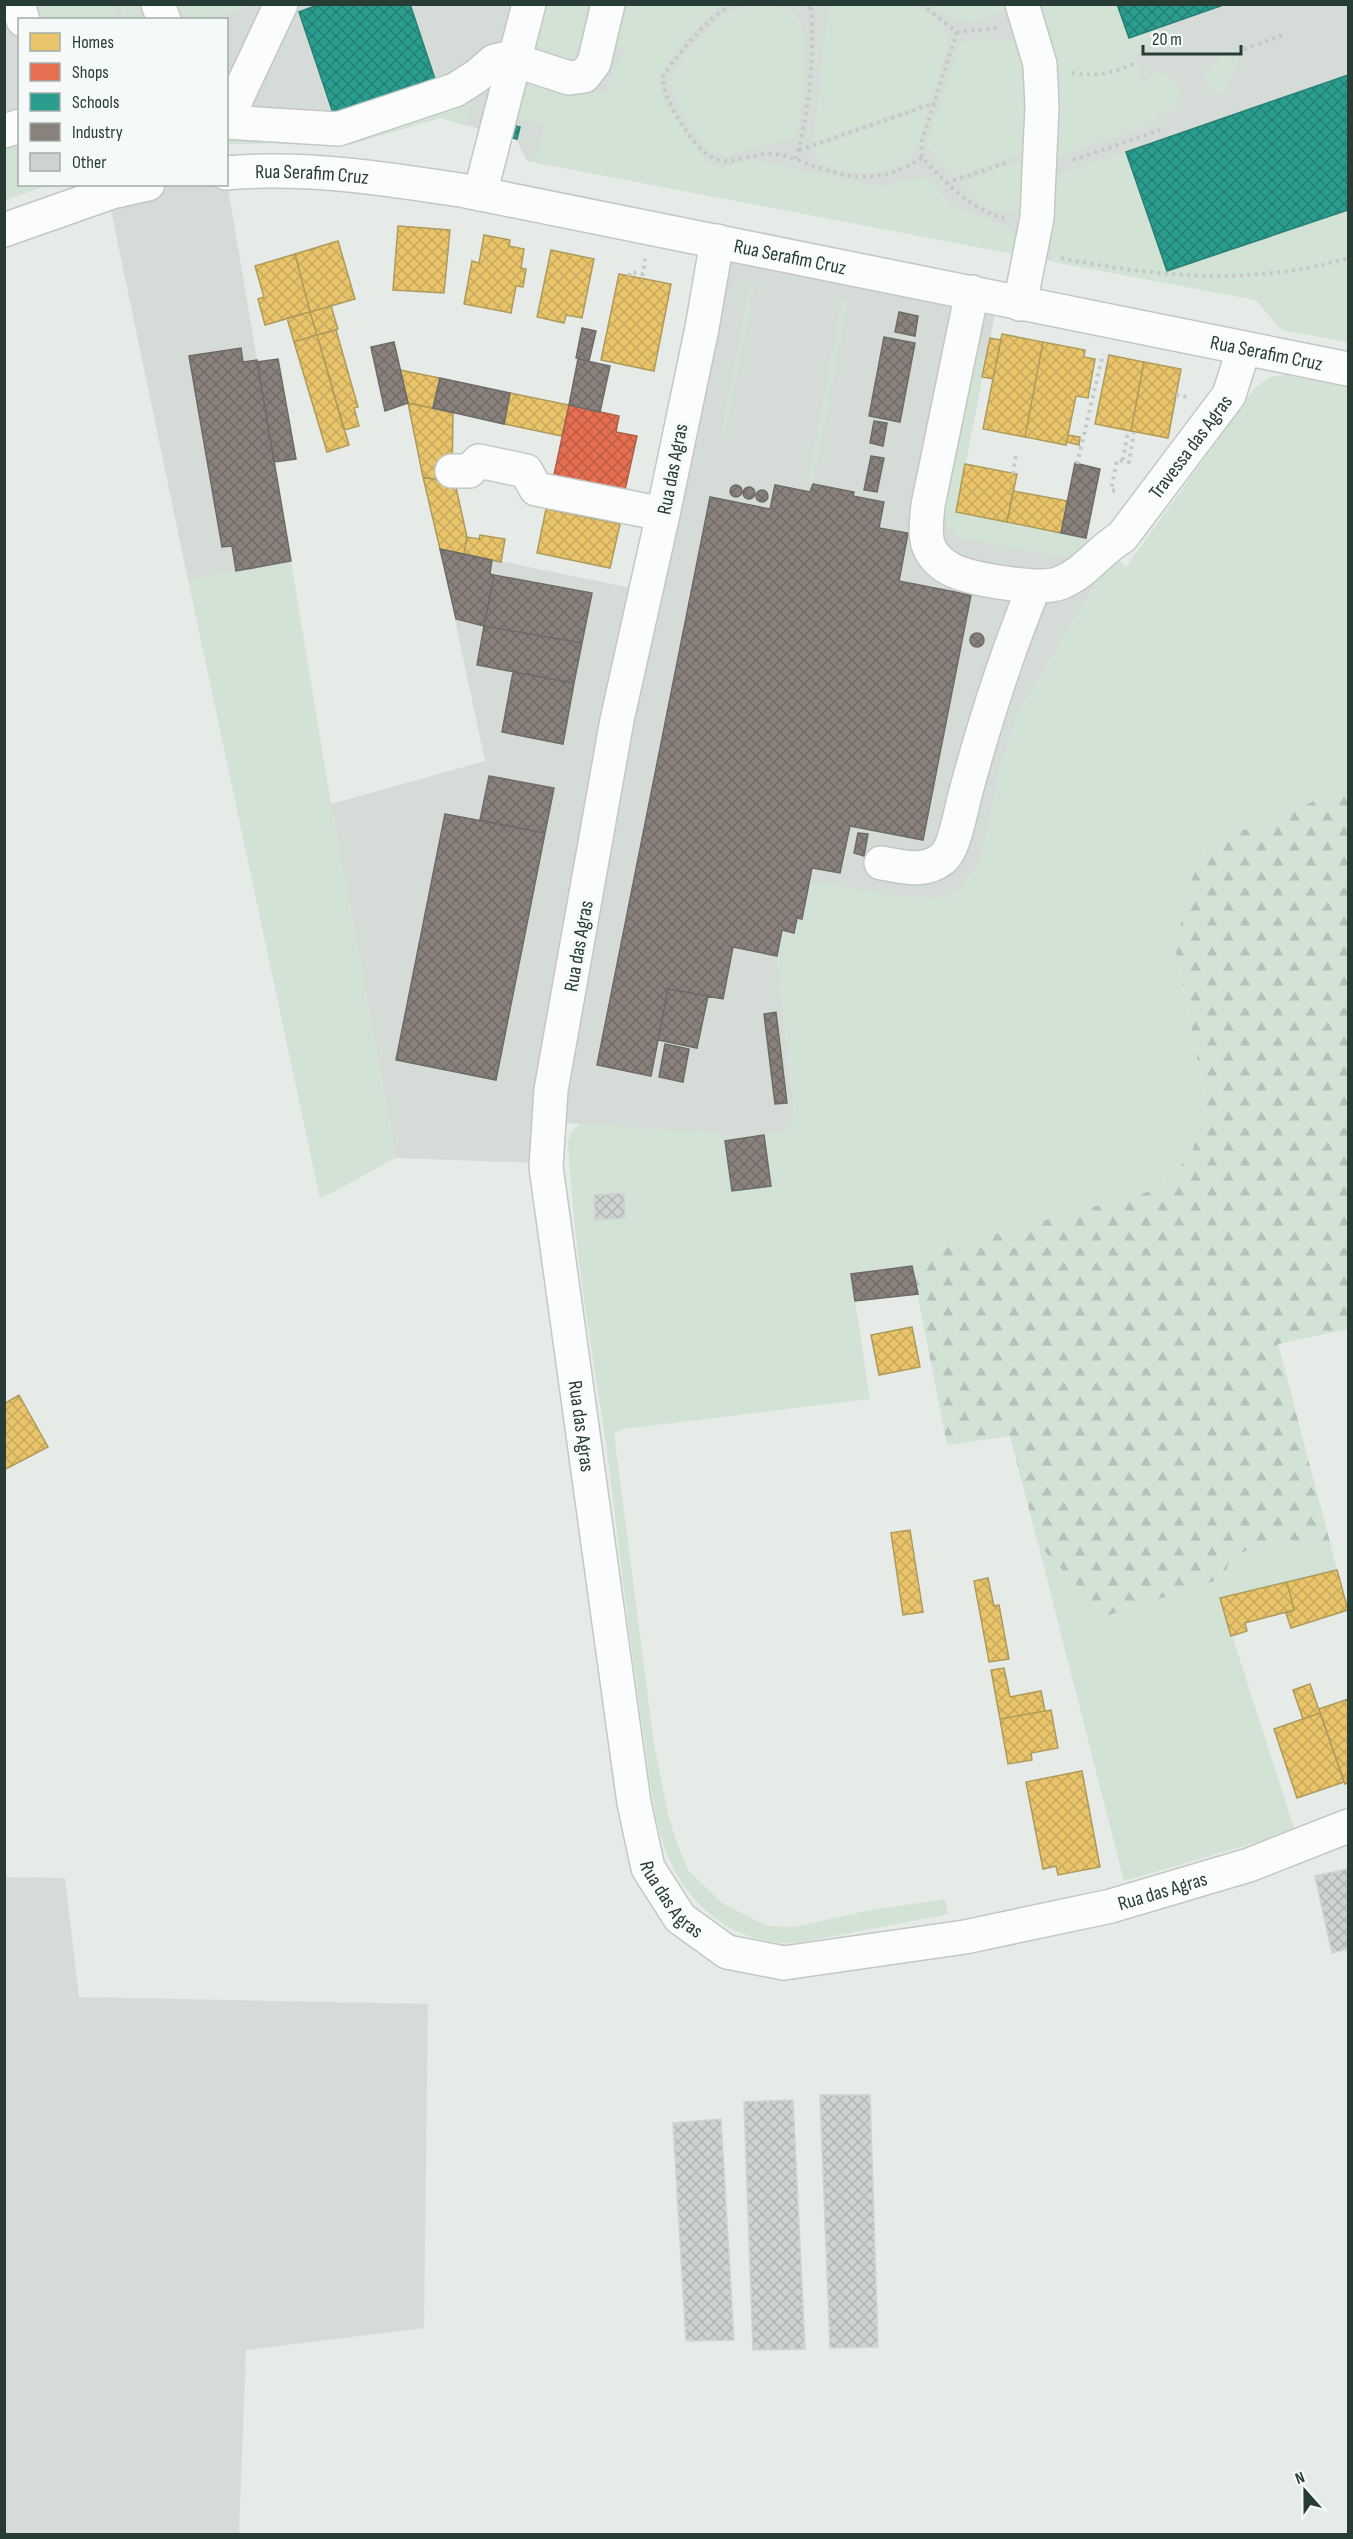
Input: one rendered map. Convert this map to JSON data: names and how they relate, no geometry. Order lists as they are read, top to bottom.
{
  "streets": {
    "street": ["Rua Serafim Cruz", "Travessa das Agras", "Rua das Agras"]
  },
  "crossings": [
    ["Rua Serafim Cruz", "Travessa das Agras"],
    ["Rua Serafim Cruz", "Rua das Agras"]
  ],
  "legend": [
    "Homes",
    "Shops",
    "Schools",
    "Industry",
    "Other"
  ],
  "scale_bar": "20 m",
  "north": "top"
}
